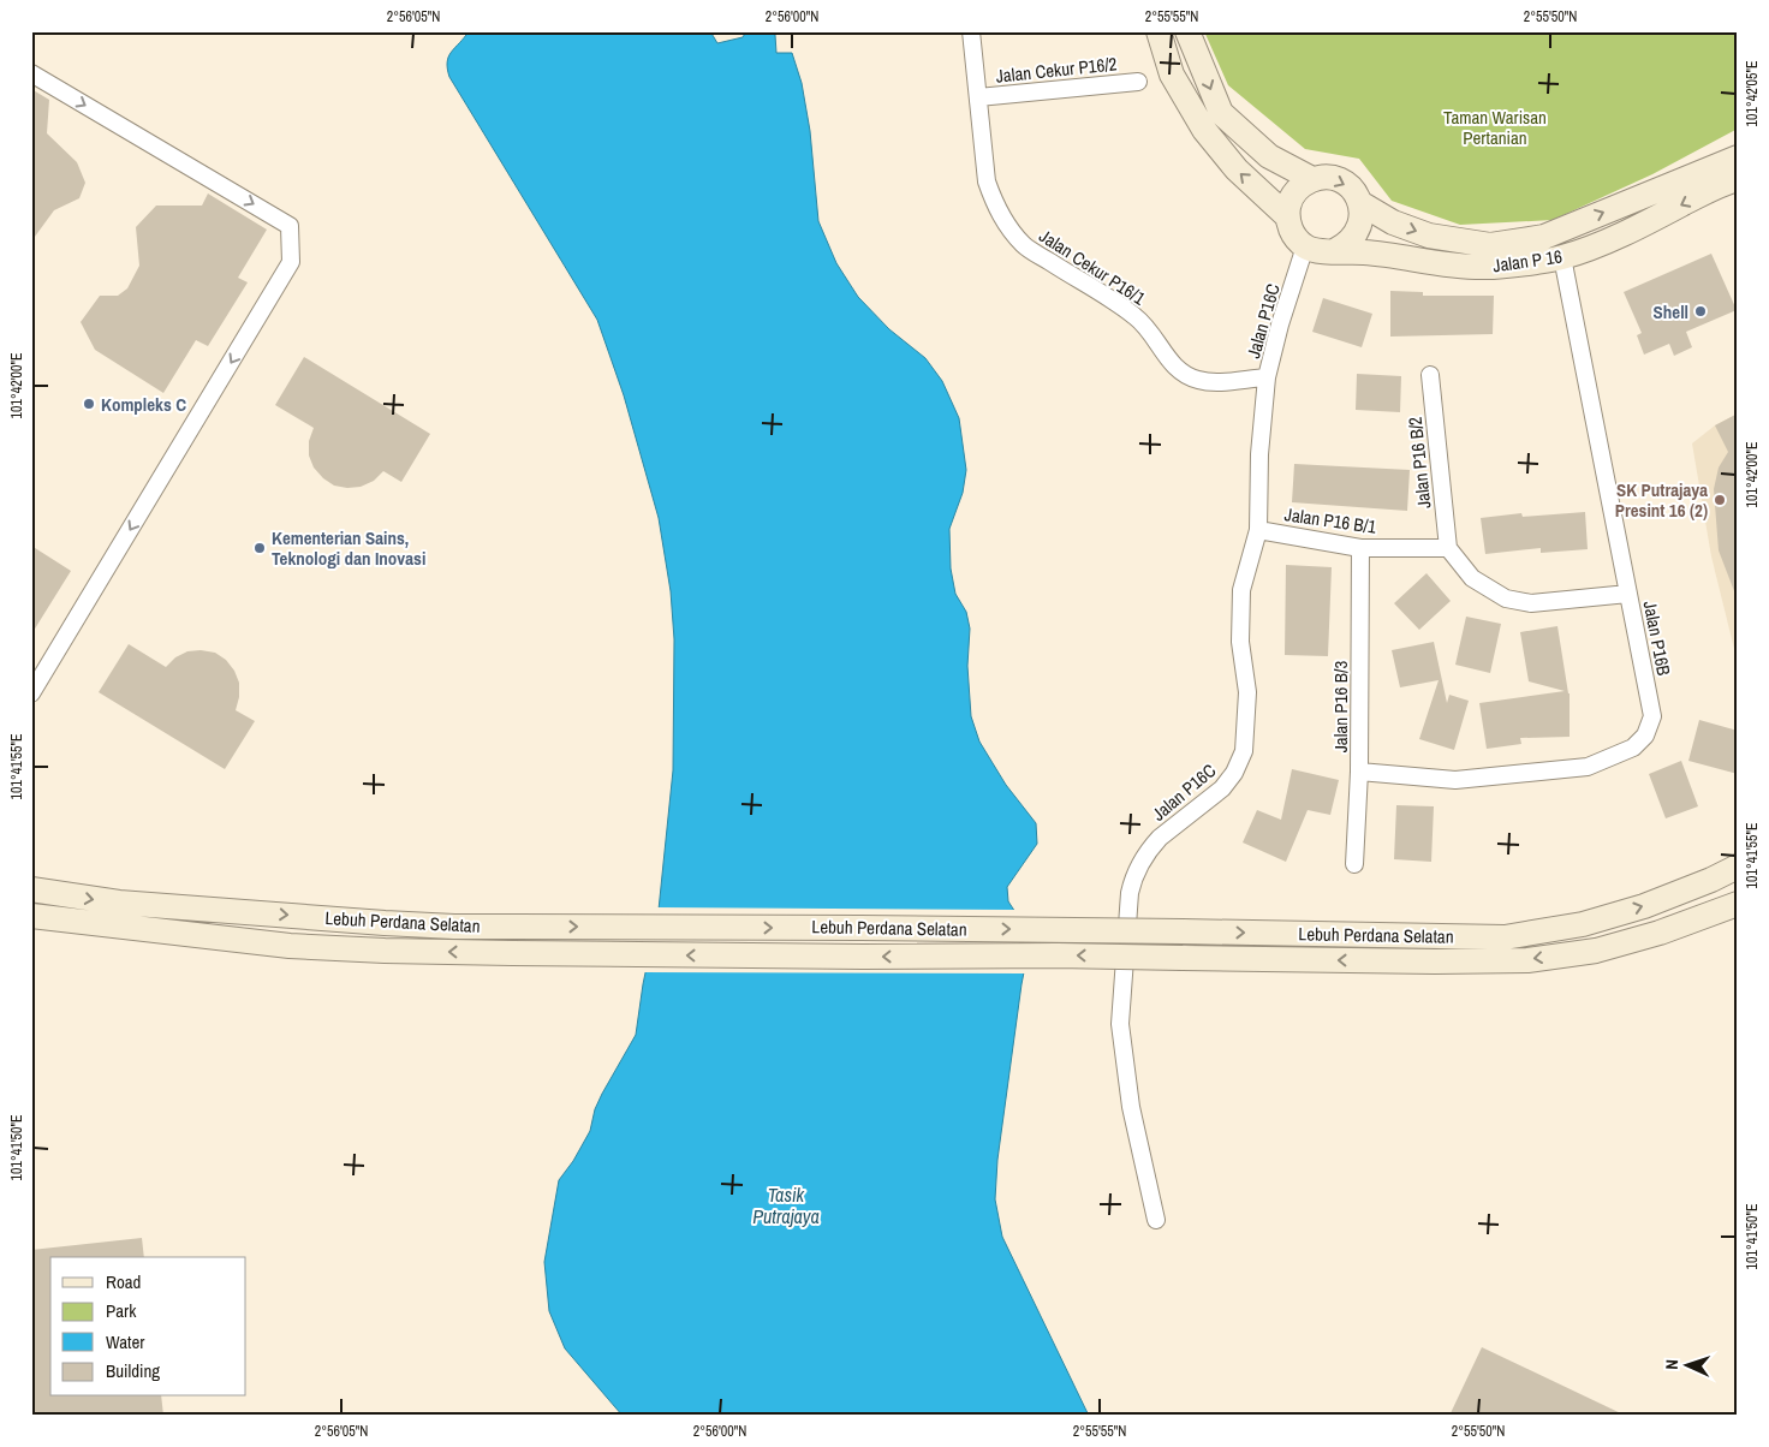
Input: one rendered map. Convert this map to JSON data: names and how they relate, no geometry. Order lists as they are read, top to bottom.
{
  "streets": {
    "main road": ["Jalan P 16", "Lebuh Perdana Selatan"],
    "street": [
      "Jalan Cekur P16/2",
      "Jalan Cekur P16/1",
      "Jalan P16C",
      "Jalan P16 B/2",
      "Jalan P16 B/1",
      "Jalan P16B",
      "Jalan P16 B/3"
    ]
  },
  "crossings": [
    ["Jalan Cekur P16/2", "Jalan Cekur P16/1"],
    ["Jalan P 16", "Jalan P16C"],
    ["Jalan P 16", "Jalan P16B"],
    ["Jalan Cekur P16/1", "Jalan P16C"],
    ["Jalan P16C", "Jalan P16 B/1"],
    ["Jalan P16 B/2", "Jalan P16 B/1"],
    ["Jalan P16 B/1", "Jalan P16 B/3"],
    ["Jalan P16B", "Jalan P16 B/3"]
  ],
  "water": ["Tasik Putrajaya"],
  "parks": ["Taman Warisan Pertanian"],
  "places": [
    "Shell",
    "Kompleks C",
    "SK Putrajaya Presint 16 (2)",
    "Kementerian Sains, Teknologi dan Inovasi"
  ],
  "legend": [
    "Road",
    "Park",
    "Water",
    "Building"
  ],
  "north": "left",
  "coordinates": [
    "2°56'05\"N",
    "2°56'00\"N",
    "2°55'55\"N",
    "2°55'50\"N",
    "101°42'05\"E",
    "101°42'00\"E",
    "101°41'55\"E",
    "101°41'50\"E"
  ]
}
